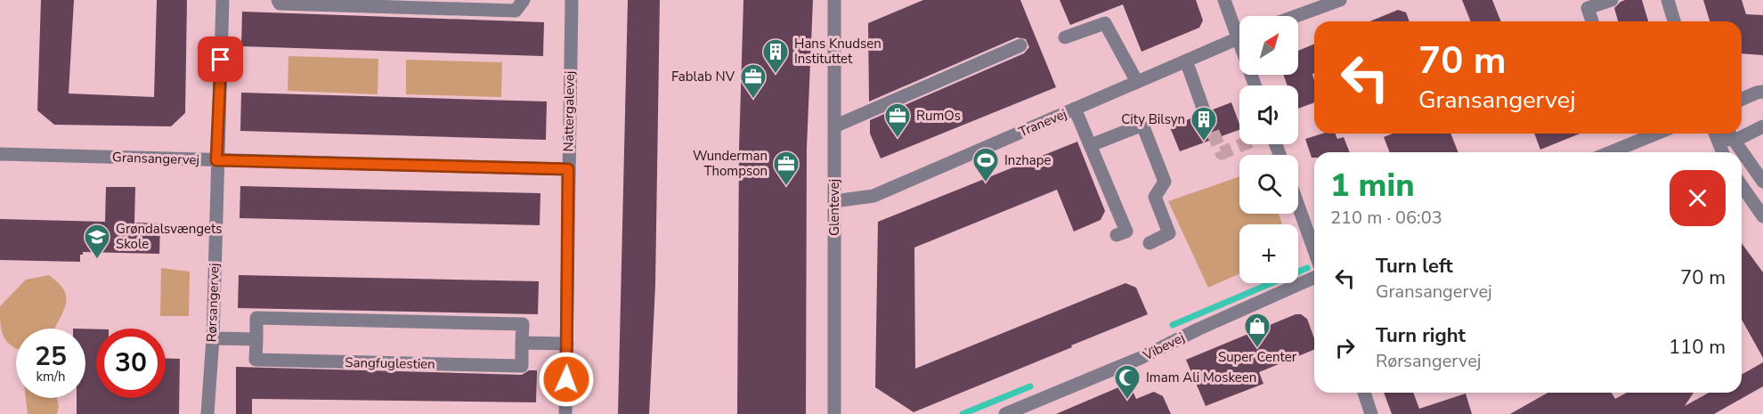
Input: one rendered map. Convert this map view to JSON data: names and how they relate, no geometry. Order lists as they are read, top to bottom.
{
  "streets": {
    "street": [
      "Nattergalevej",
      "Tranevej",
      "Gransangervej",
      "Glentevej",
      "Rørsangervej",
      "Vibevej",
      "Sangfuglestien"
    ]
  },
  "crossings": [
    ["Nattergalevej", "Gransangervej"],
    ["Tranevej", "Glentevej"],
    ["Gransangervej", "Rørsangervej"]
  ],
  "places": {
    "building": ["Hans Knudsen Instituttet", "City Bilsyn"],
    "office": ["Fablab NV", "RumOs", "Wunderman Thompson"],
    "sports": ["Inzhape"],
    "school or university": ["Grøndalsvængets Skole"],
    "shop": ["Super Center"],
    "mosque": ["Imam Ali Moskeen"]
  },
  "north": "top right",
  "page": {
    "map_buttons": "+",
    "turn": ["70 m", "Gransangervej"],
    "heading": ["1 min", "210 m · 06:03"],
    "list": [
      {
        "name": "Turn left",
        "note": "Gransangervej",
        "value": "70 m"
      },
      {
        "name": "Turn right",
        "note": "Rørsangervej",
        "value": "110 m"
      }
    ],
    "speed": "25 km/h",
    "limit": "30"
  }
}
